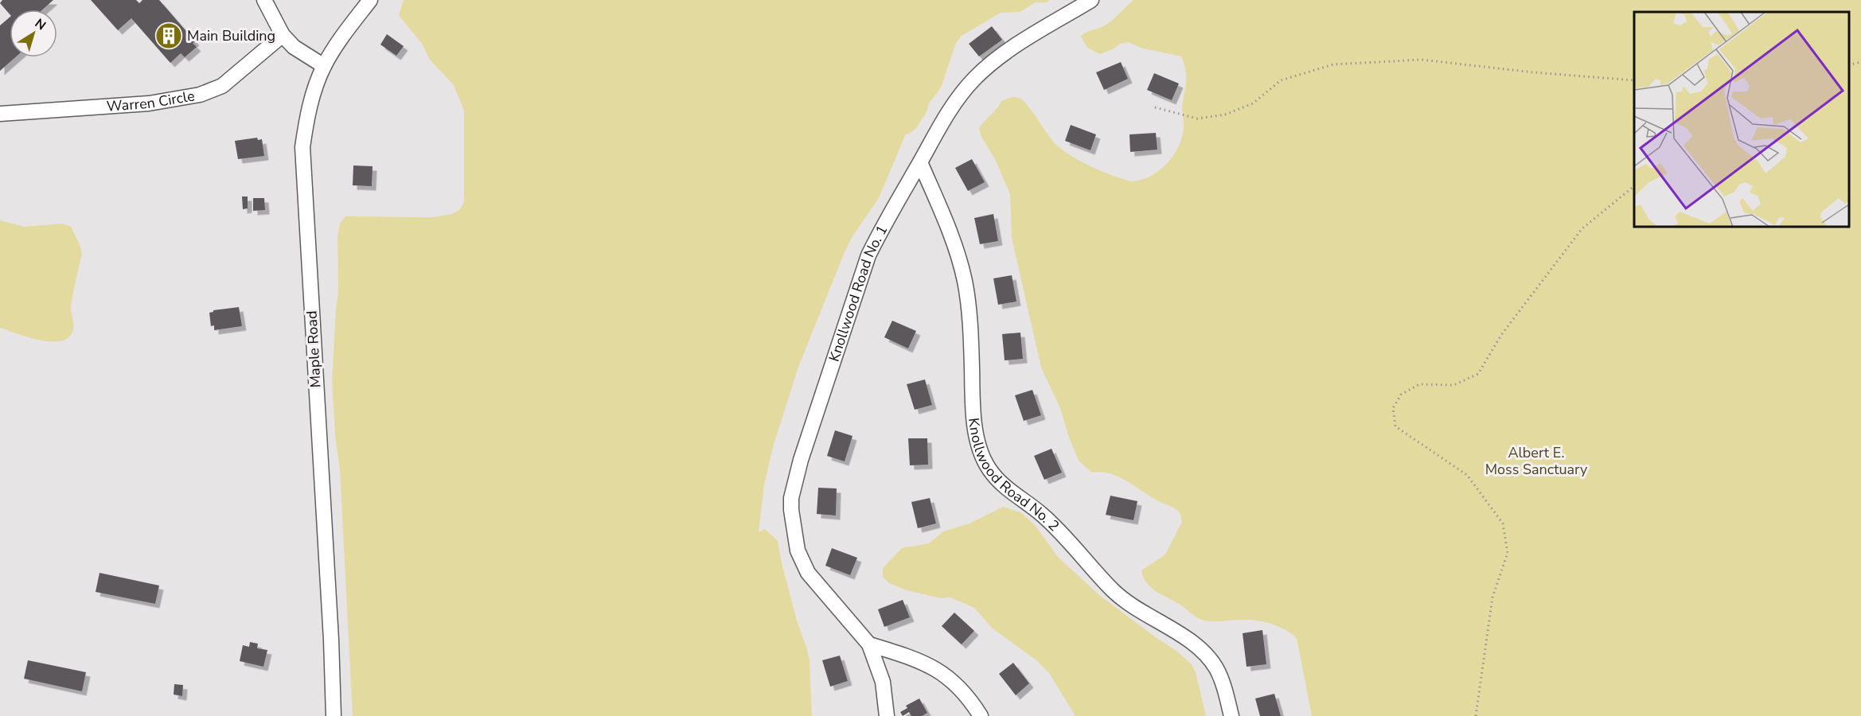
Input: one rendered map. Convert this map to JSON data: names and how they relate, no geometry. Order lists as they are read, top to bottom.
{
  "streets": {
    "street": [
      "Warren Circle",
      "Knollwood Road No. 1",
      "Maple Road",
      "Knollwood Road No. 2"
    ]
  },
  "crossings": [
    ["Knollwood Road No. 1", "Knollwood Road No. 2"]
  ],
  "parks": ["Albert E. Moss Sanctuary"],
  "places": {
    "building": ["Main Building"]
  },
  "north": "top right"
}
